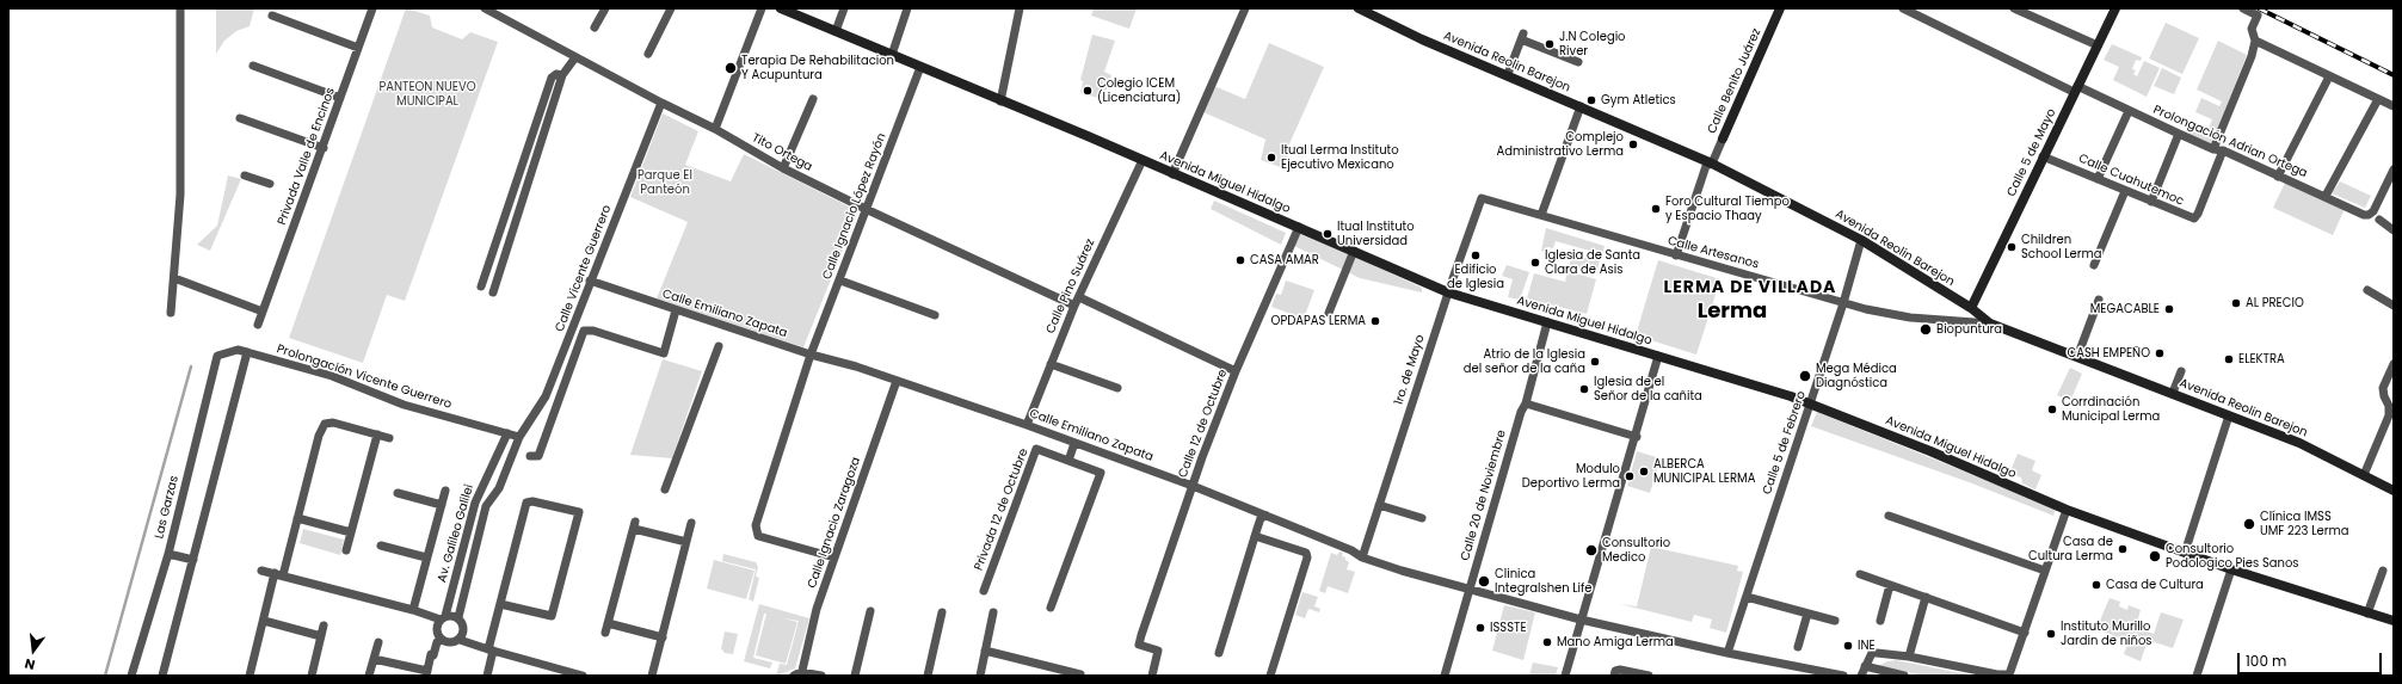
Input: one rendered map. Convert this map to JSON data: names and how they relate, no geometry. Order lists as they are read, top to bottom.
{
  "streets": {
    "main road": [
      "Avenida Reolin Barejon",
      "Calle Benito Juárez",
      "Calle 5 de Mayo",
      "Avenida Miguel Hidalgo"
    ],
    "street": [
      "Prolongación Adrian Ortega",
      "Tito Ortega",
      "Privada Valle de Encinos",
      "Calle Cuahutemoc",
      "Calle Ignacio López Rayón",
      "Calle Artesanos",
      "Calle Vicente Guerrero",
      "Calle Pino Suárez",
      "Calle Emiliano Zapata",
      "1ro. de Mayo",
      "Prolongación Vicente Guerrero",
      "Calle 12 de Octubre",
      "Calle 5 de Febrero",
      "Calle 20 de Noviembre",
      "Las Garzas",
      "Privada 12 de Octubre",
      "Calle Ignacio Zaragoza",
      "Av. Galileo Galilei"
    ]
  },
  "crossings": [
    ["Avenida Reolin Barejon", "Calle Benito Juárez"],
    ["Avenida Reolin Barejon", "Calle 5 de Mayo"],
    ["Avenida Reolin Barejon", "Calle Artesanos"],
    ["Avenida Reolin Barejon", "Calle 5 de Febrero"],
    ["Calle Benito Juárez", "Calle Artesanos"],
    ["Prolongación Adrian Ortega", "Calle 5 de Mayo"],
    ["Prolongación Adrian Ortega", "Calle Cuahutemoc"],
    ["Tito Ortega", "Calle Ignacio López Rayón"],
    ["Tito Ortega", "Calle Vicente Guerrero"],
    ["Tito Ortega", "Calle Pino Suárez"],
    ["Tito Ortega", "Calle 12 de Octubre"],
    ["Calle 5 de Mayo", "Calle Cuahutemoc"],
    ["Avenida Miguel Hidalgo", "Calle Ignacio López Rayón"],
    ["Avenida Miguel Hidalgo", "Calle Pino Suárez"],
    ["Avenida Miguel Hidalgo", "1ro. de Mayo"],
    ["Avenida Miguel Hidalgo", "Calle 12 de Octubre"],
    ["Avenida Miguel Hidalgo", "Calle 5 de Febrero"],
    ["Avenida Miguel Hidalgo", "Calle 20 de Noviembre"],
    ["Calle Ignacio López Rayón", "Calle Emiliano Zapata"],
    ["Calle Ignacio López Rayón", "Calle Ignacio Zaragoza"],
    ["Calle Artesanos", "1ro. de Mayo"],
    ["Calle Artesanos", "Calle 5 de Febrero"],
    ["Calle Vicente Guerrero", "Calle Emiliano Zapata"],
    ["Calle Vicente Guerrero", "Prolongación Vicente Guerrero"],
    ["Calle Vicente Guerrero", "Av. Galileo Galilei"],
    ["Calle Pino Suárez", "Calle Emiliano Zapata"],
    ["Calle Emiliano Zapata", "1ro. de Mayo"],
    ["Calle Emiliano Zapata", "Calle 12 de Octubre"],
    ["Calle Emiliano Zapata", "Calle 5 de Febrero"],
    ["Calle Emiliano Zapata", "Calle 20 de Noviembre"],
    ["Calle Emiliano Zapata", "Calle Ignacio Zaragoza"],
    ["Prolongación Vicente Guerrero", "Las Garzas"],
    ["Prolongación Vicente Guerrero", "Av. Galileo Galilei"]
  ],
  "districts": ["LERMA DE VILLADA", "Lerma"],
  "parks": ["PANTEON NUEVO MUNICIPAL", "Parque El Panteón"],
  "places": [
    "J.N Colegio River",
    "Terapia De Rehabilitacion Y Acupuntura",
    "Colegio ICEM (Licenciatura)",
    "Gym Atletics",
    "Complejo Administrativo Lerma",
    "Itual Lerma Instituto Ejecutivo Mexicano",
    "Foro Cultural Tiempo y Espacio Thaay",
    "Itual Instituto Universidad",
    "Children School Lerma",
    "Edificio de Iglesia",
    "CASA AMAR",
    "Iglesia de Santa Clara de Asis",
    "AL PRECIO",
    "MEGACABLE",
    "OPDAPAS LERMA",
    "Biopuntura",
    "CASH EMPEÑO",
    "ELEKTRA",
    "Atrio de la Iglesia del señor de la caña",
    "Mega Médica Diagnóstica",
    "Iglesia de el Señor de la cañita",
    "Corrdinación Municipal Lerma",
    "ALBERCA MUNICIPAL LERMA",
    "Modulo Deportivo Lerma",
    "Clínica IMSS UMF 223 Lerma",
    "Casa de Cultura Lerma",
    "Consultorio Medico",
    "Consultorio Podologico Pies Sanos",
    "Clinica Integralshen Life",
    "Casa de Cultura",
    "ISSSTE",
    "Instituto Murillo Jardin de niños",
    "Mano Amiga Lerma",
    "INE"
  ],
  "scale_bar": "100 m",
  "north": "bottom"
}
